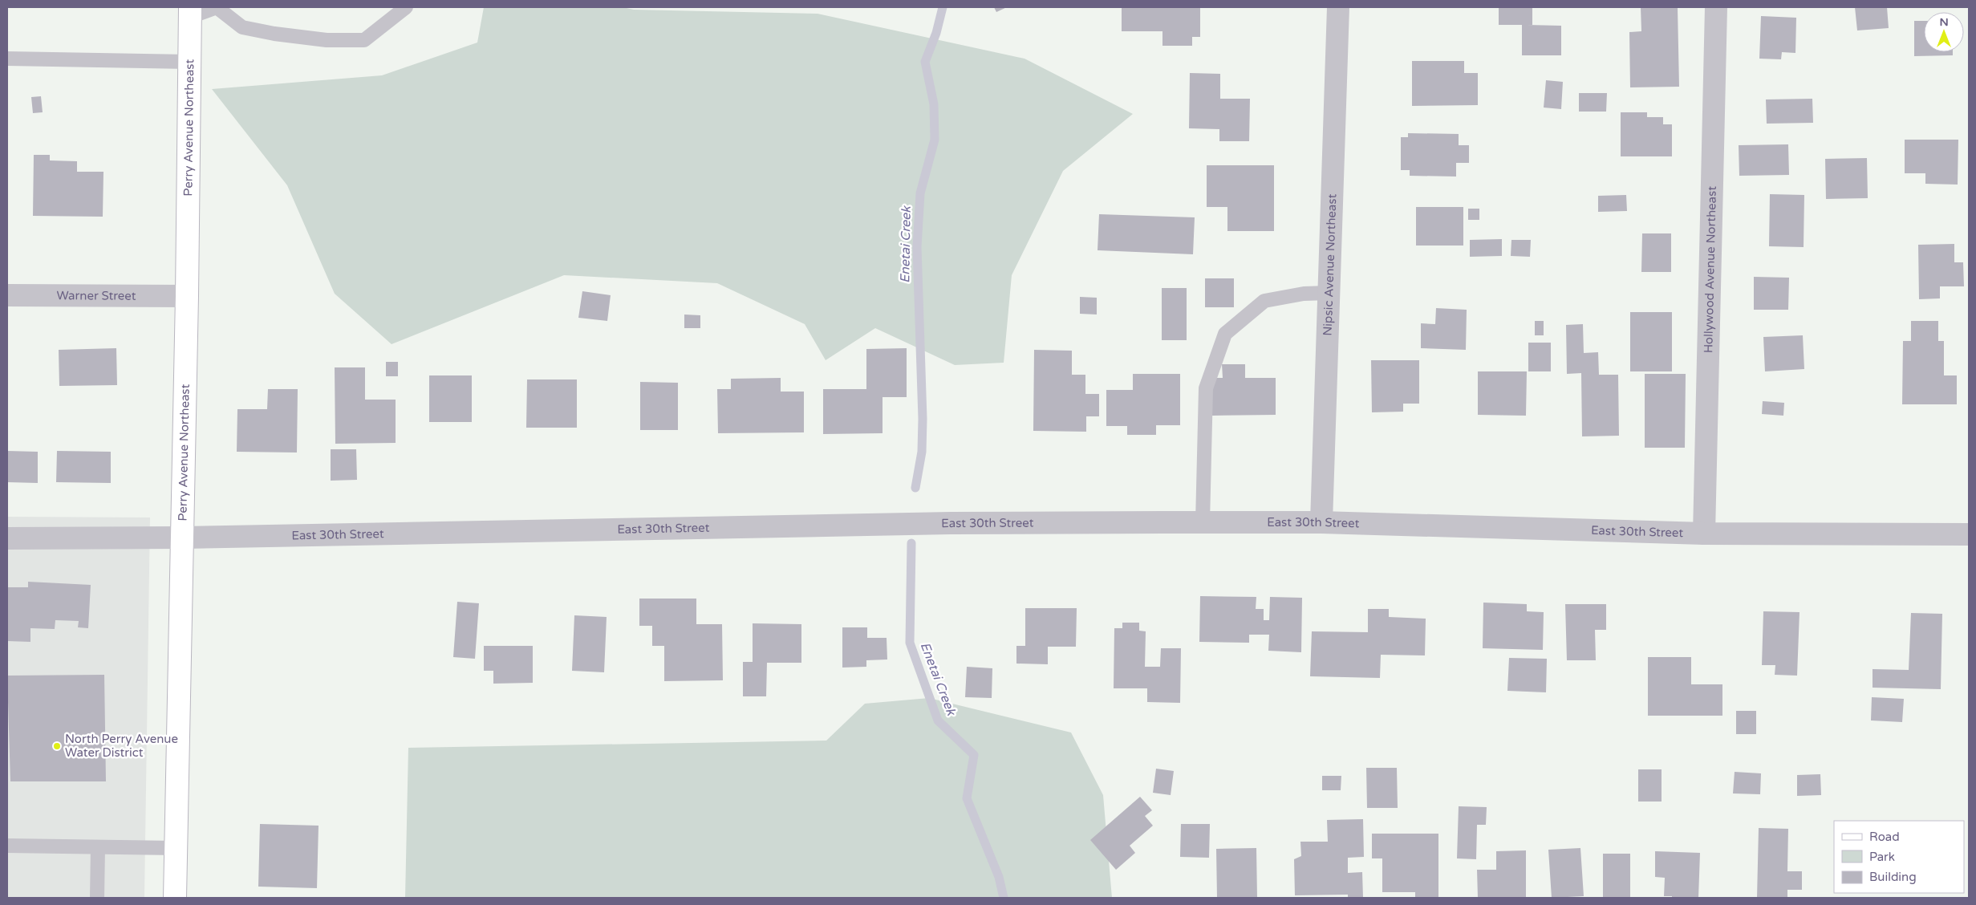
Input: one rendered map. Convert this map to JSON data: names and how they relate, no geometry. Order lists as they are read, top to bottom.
{
  "streets": {
    "main road": ["Perry Avenue Northeast"],
    "street": [
      "Nipsic Avenue Northeast",
      "Hollywood Avenue Northeast",
      "Warner Street",
      "East 30th Street"
    ]
  },
  "crossings": [
    ["Perry Avenue Northeast", "Warner Street"],
    ["Perry Avenue Northeast", "East 30th Street"],
    ["Nipsic Avenue Northeast", "East 30th Street"],
    ["Hollywood Avenue Northeast", "East 30th Street"]
  ],
  "water": ["Enetai Creek"],
  "places": ["North Perry Avenue Water District"],
  "legend": ["Road", "Park", "Building"],
  "north": "top"
}
